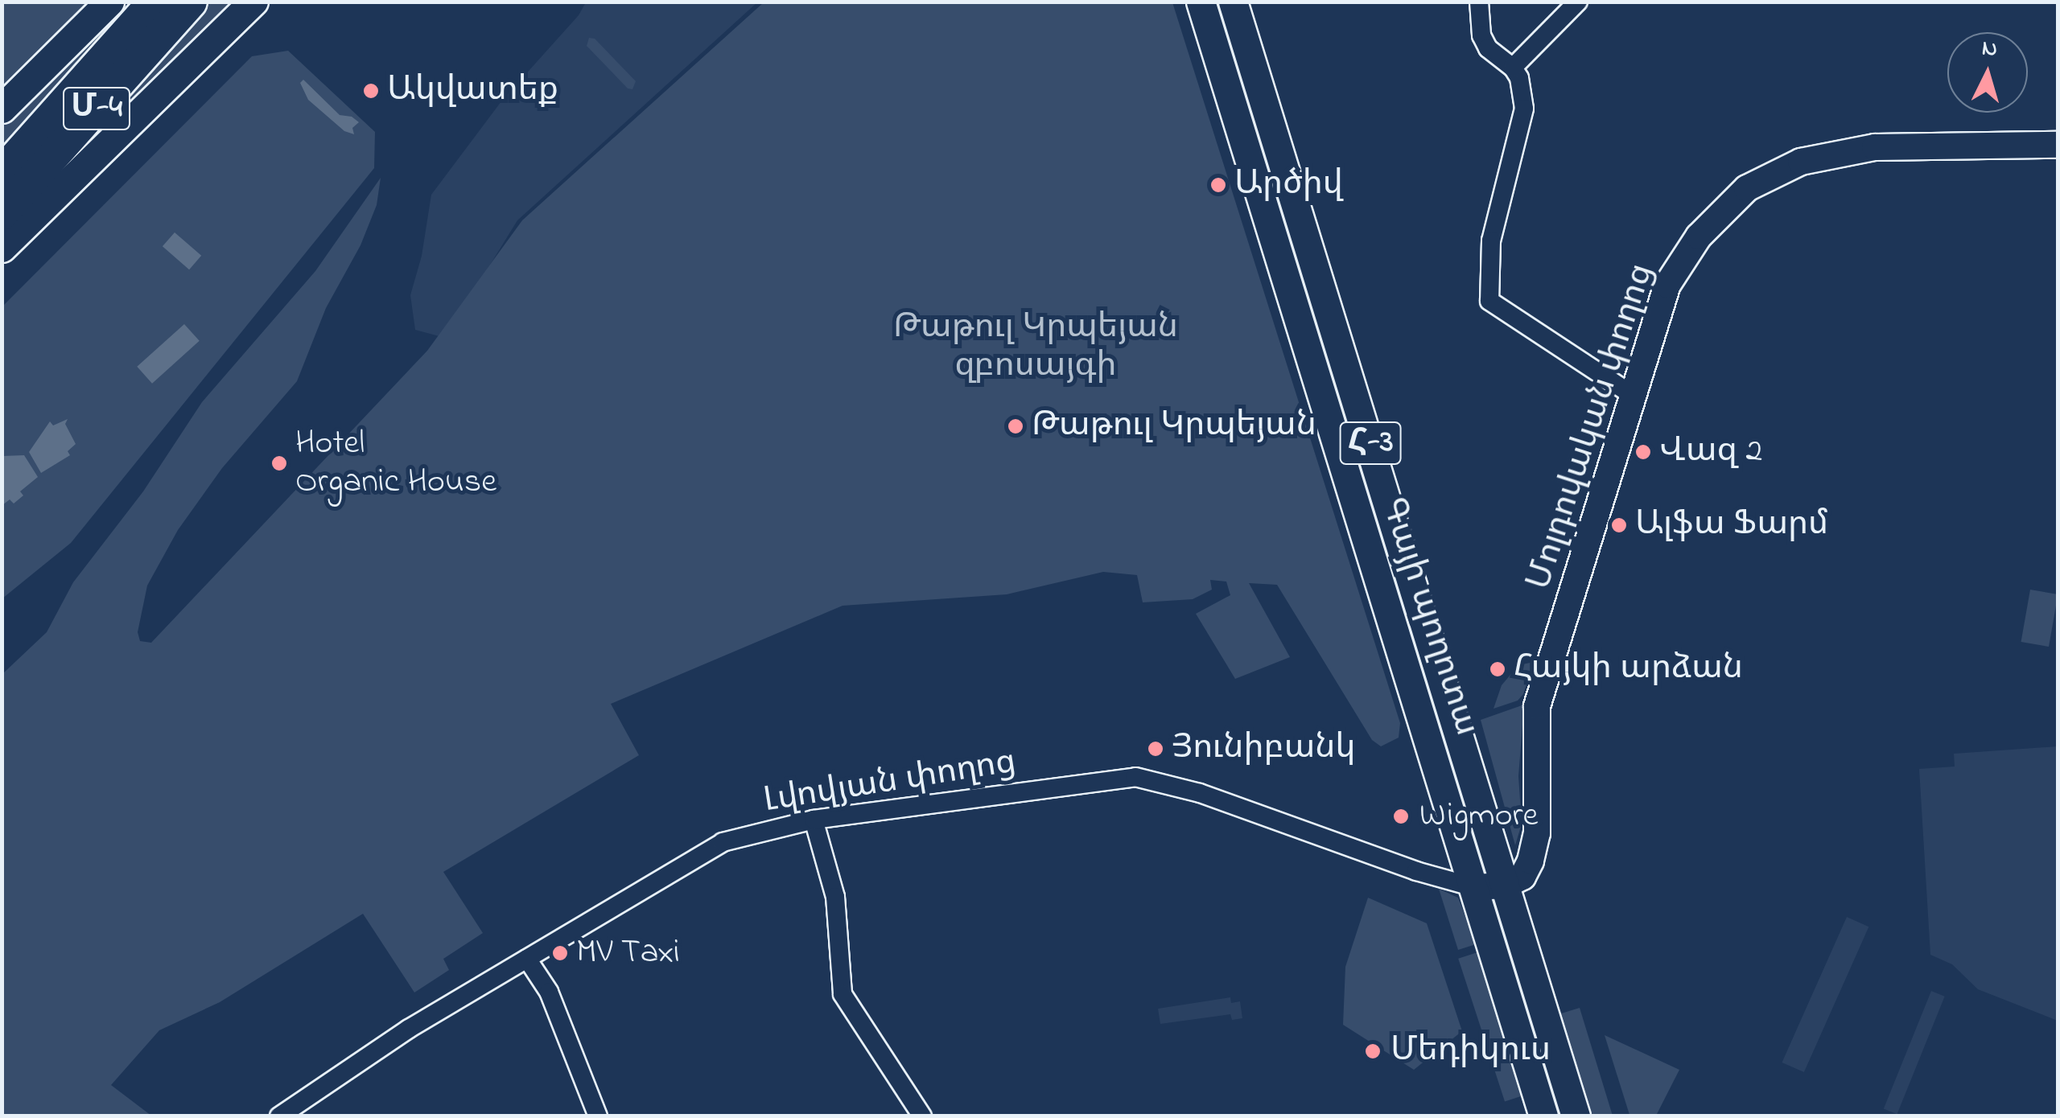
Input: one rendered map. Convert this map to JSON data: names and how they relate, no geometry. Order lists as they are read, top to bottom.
{
  "streets": {
    "highway": ["Մ-4"],
    "main road": ["Հ-3", "Գայի պողոտա"],
    "street": ["Մոլդովական փողոց", "Լվովյան փողոց"]
  },
  "crossings": [
    ["Մոլդովական փողոց", "Գայի պողոտա"],
    ["Գայի պողոտա", "Լվովյան փողոց"]
  ],
  "parks": ["Թաթուլ Կրպեյան զբոսայգի"],
  "places": [
    "Ակվատեք",
    "Արծիվ",
    "Թաթուլ Կրպեյան",
    "Վազ 2",
    "Hotel Organic House",
    "Ալֆա Ֆարմ",
    "Հայկի արձան",
    "Յունիբանկ",
    "Wigmore",
    "MV Taxi",
    "Մեդիկուս"
  ],
  "north": "top"
}
